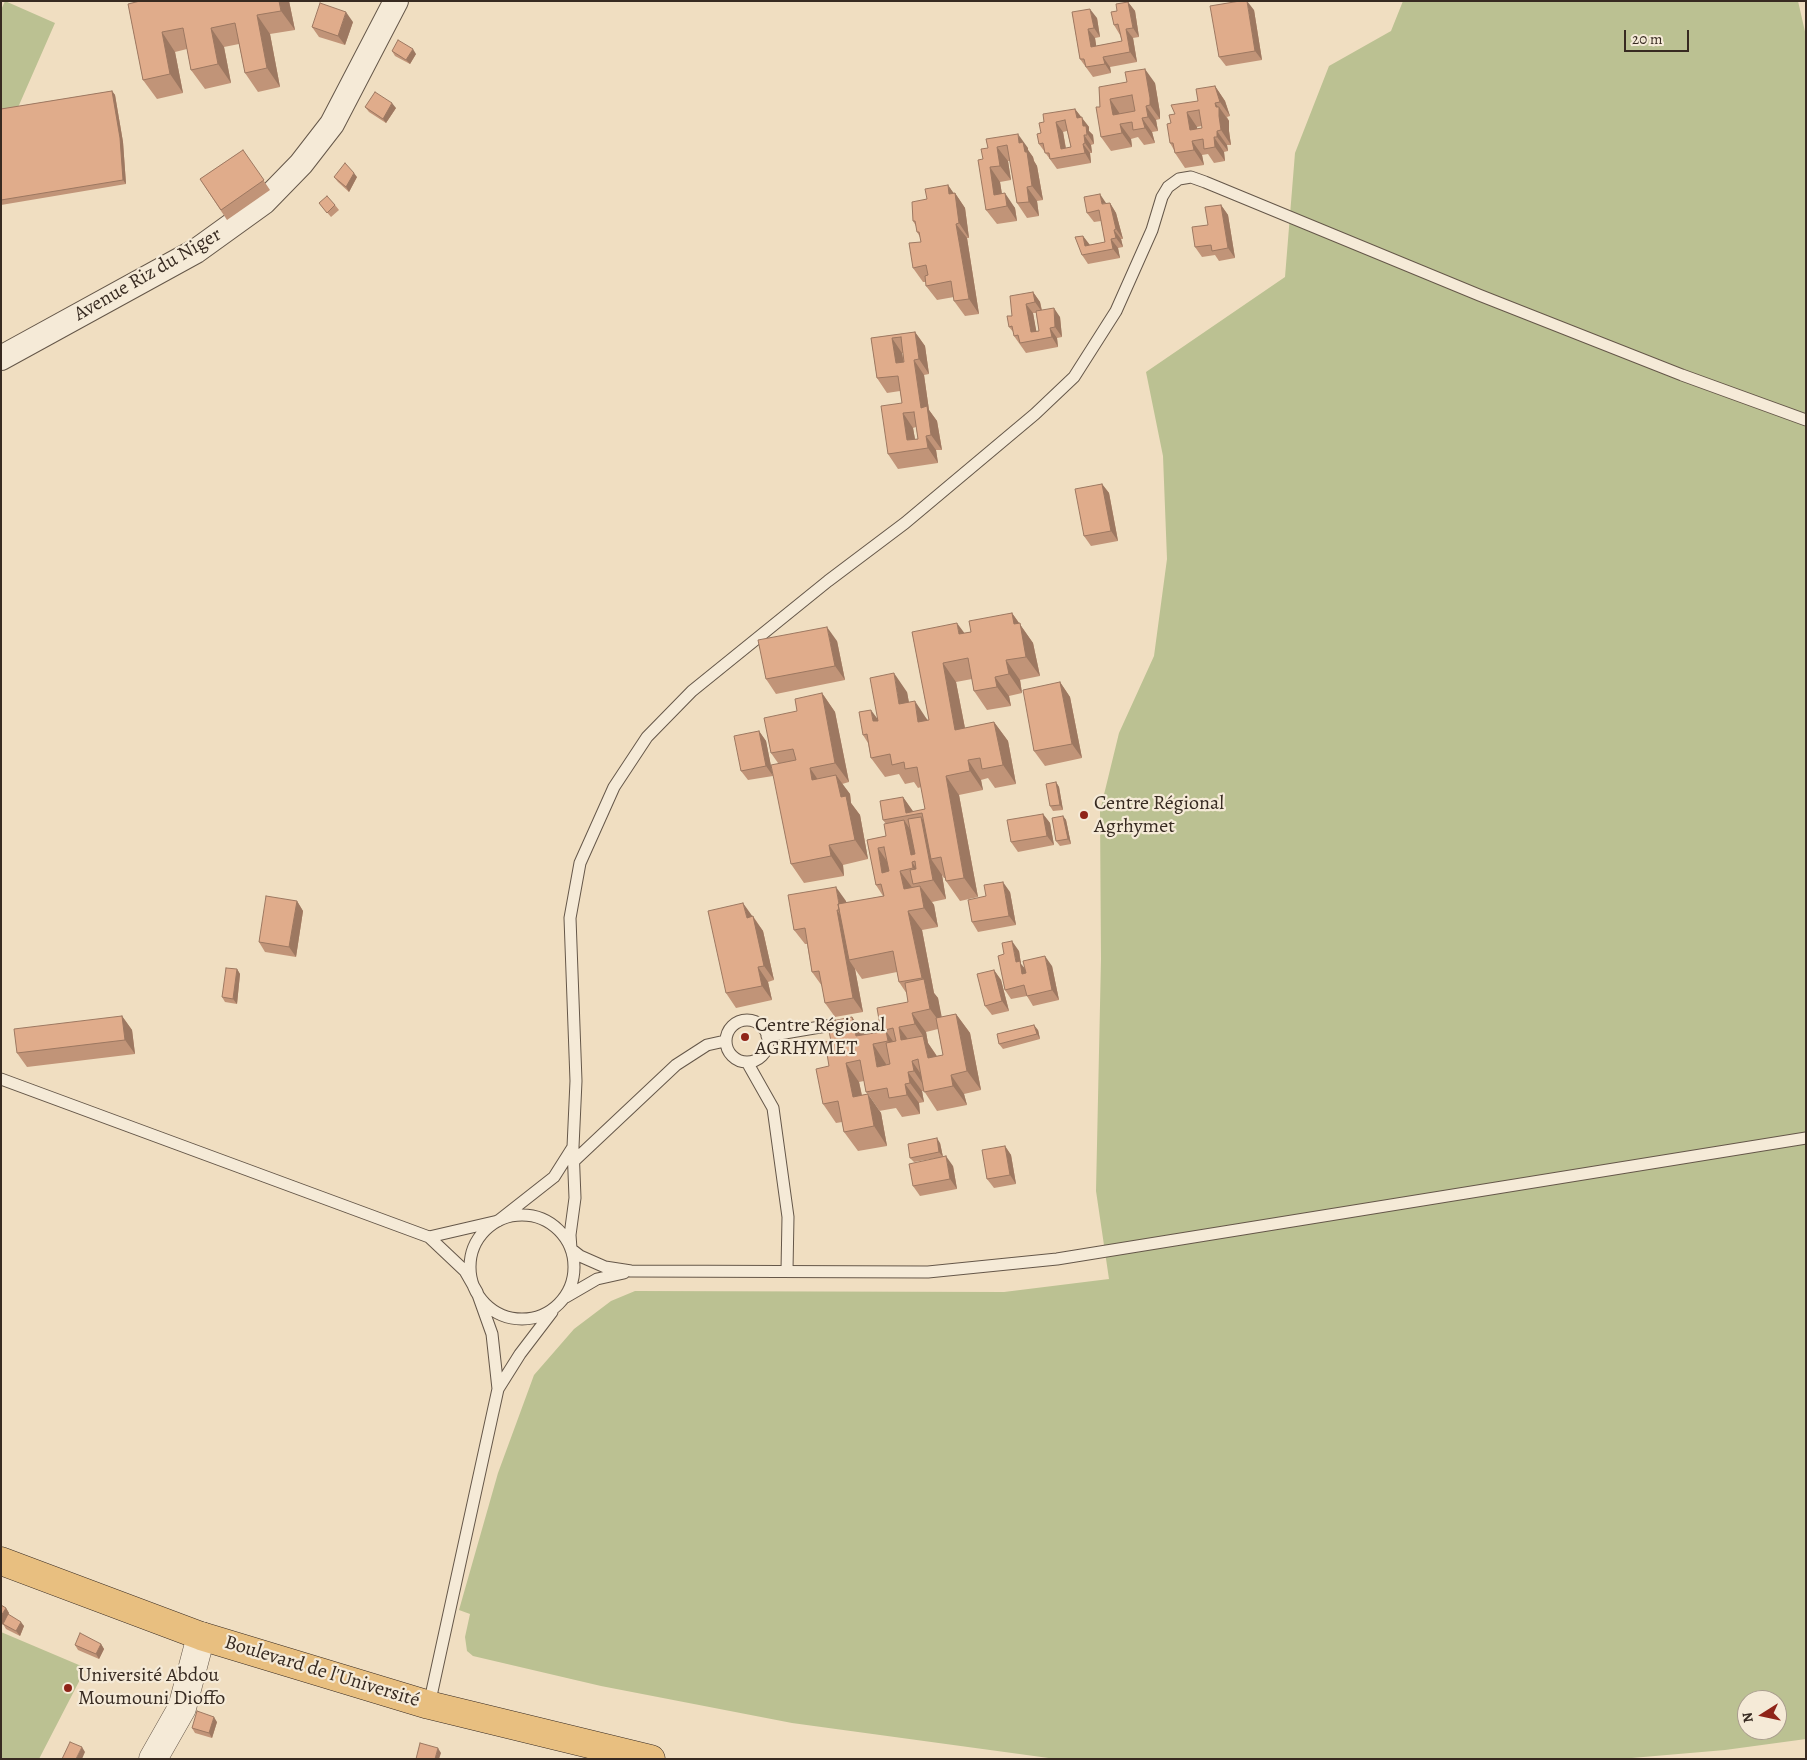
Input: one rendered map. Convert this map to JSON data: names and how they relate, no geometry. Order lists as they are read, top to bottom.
{
  "streets": {
    "main road": ["Boulevard de l'Université"],
    "street": ["Avenue Riz du Niger"]
  },
  "places": ["Centre Régional Agrhymet", "Centre Régional AGRHYMET", "Université Abdou Moumouni Dioffo"],
  "scale_bar": "20 m",
  "north": "left"
}
